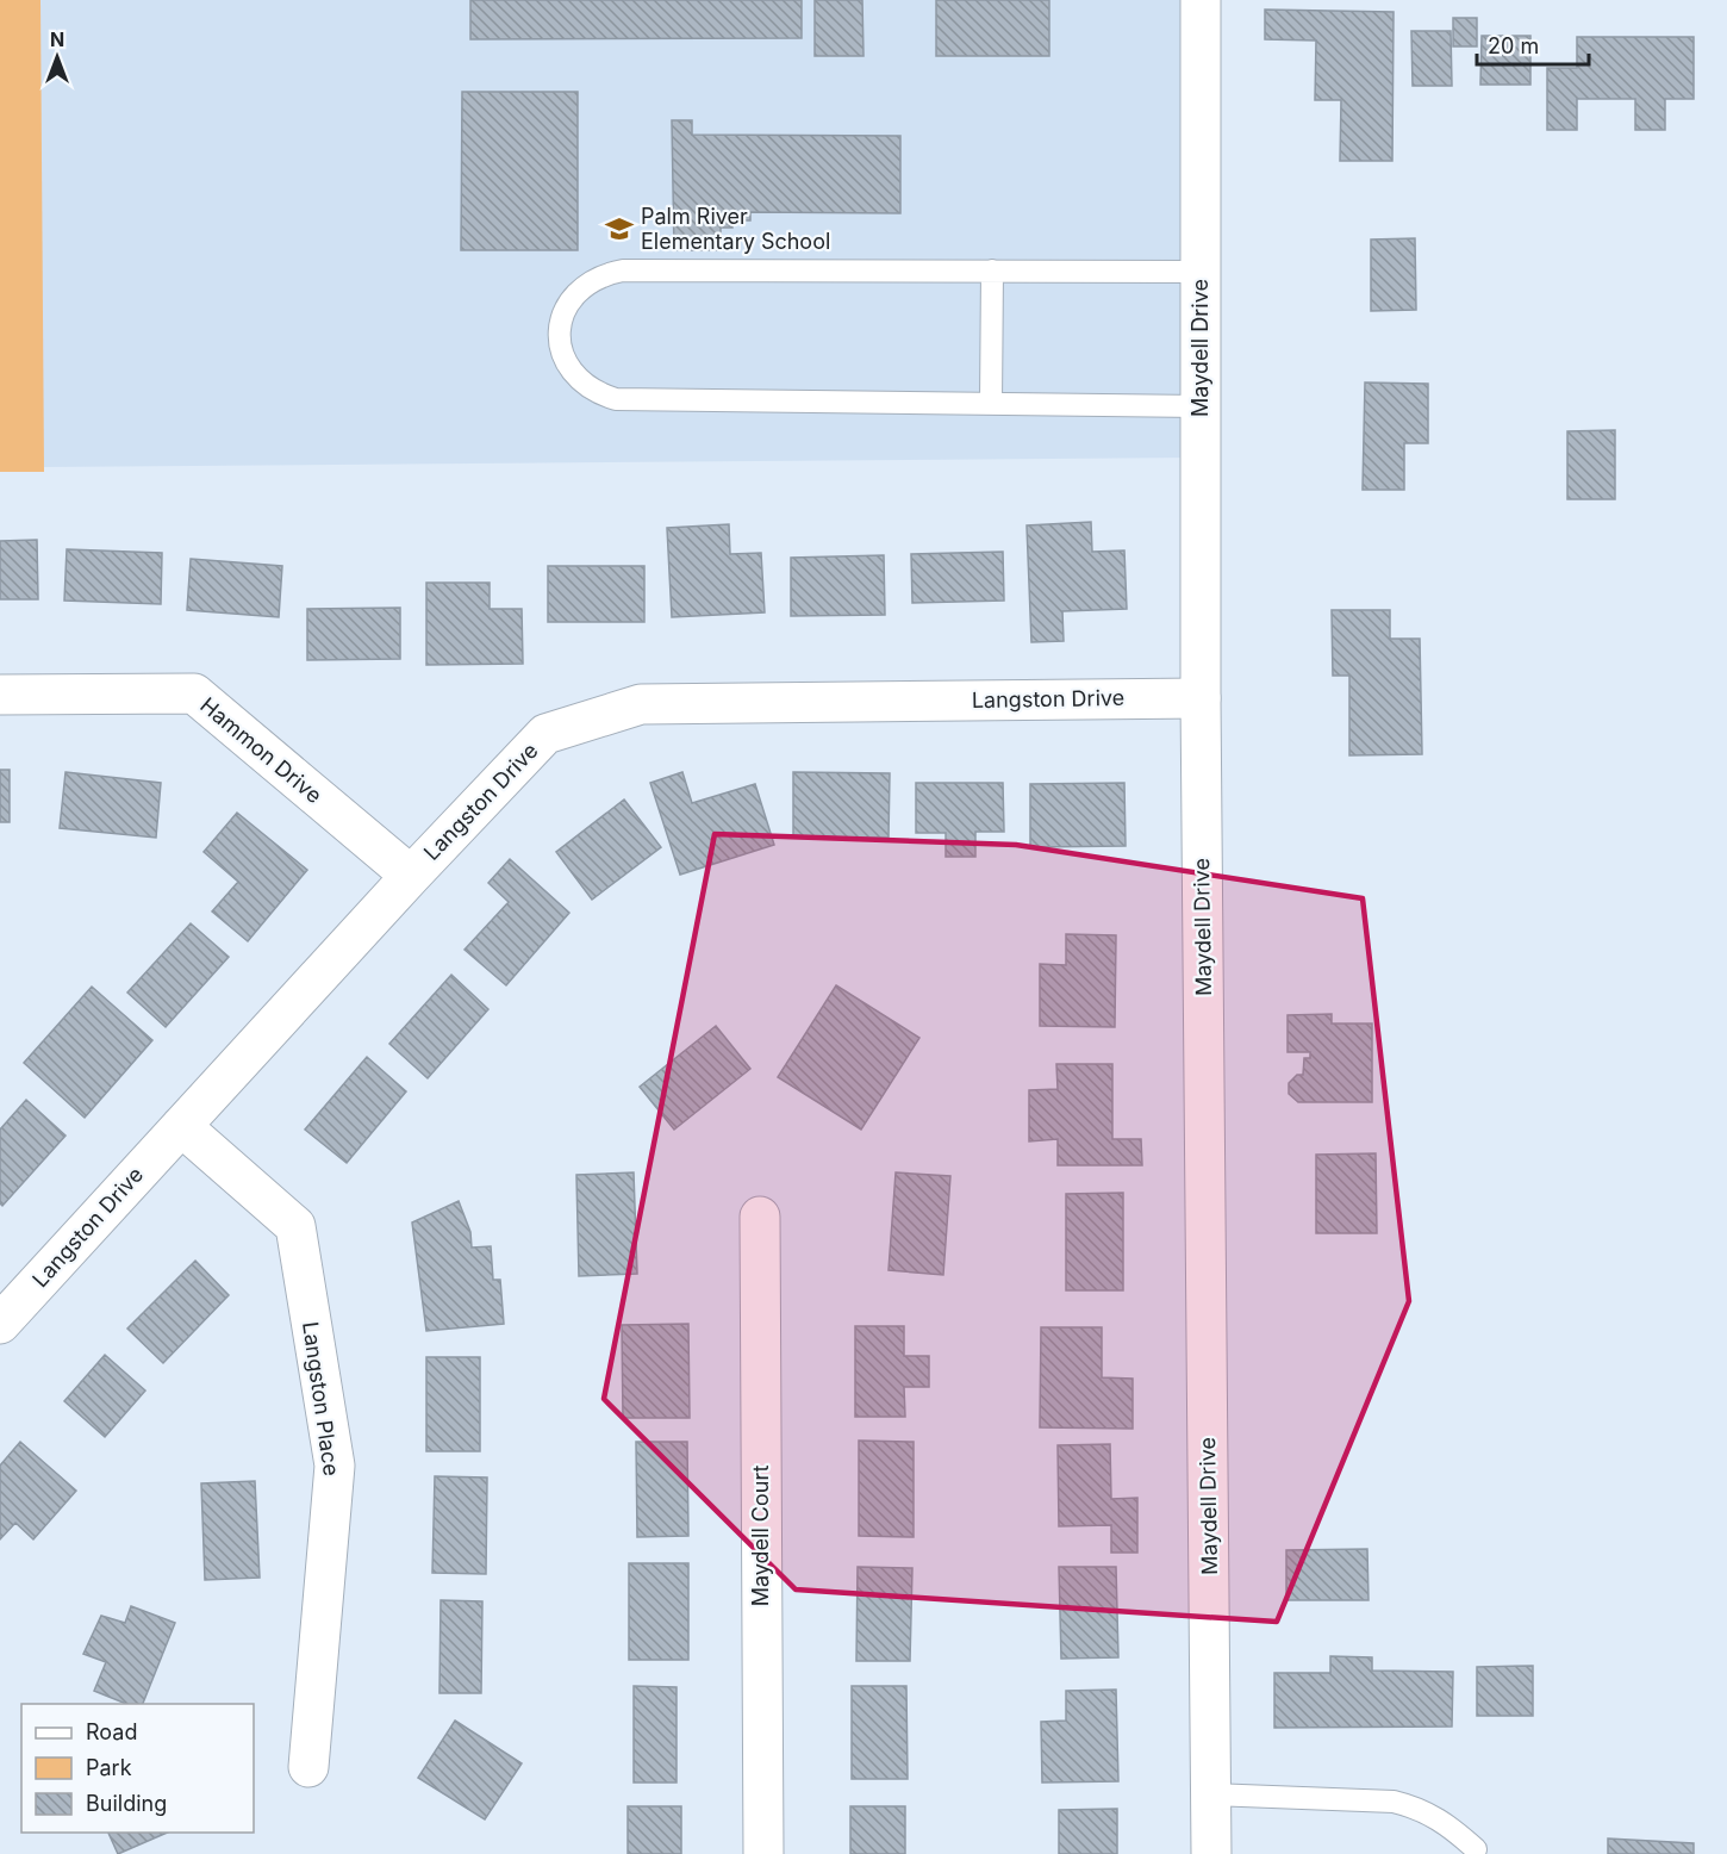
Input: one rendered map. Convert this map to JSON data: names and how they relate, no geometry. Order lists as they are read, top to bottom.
{
  "streets": {
    "street": [
      "Maydell Drive",
      "Langston Drive",
      "Hammon Drive",
      "Langston Place",
      "Maydell Court"
    ]
  },
  "crossings": [
    ["Maydell Drive", "Langston Drive"],
    ["Langston Drive", "Hammon Drive"],
    ["Langston Drive", "Langston Place"]
  ],
  "places": {
    "school or university": ["Palm River Elementary School"]
  },
  "legend": ["Road", "Park", "Building"],
  "scale_bar": "20 m",
  "north": "top"
}
